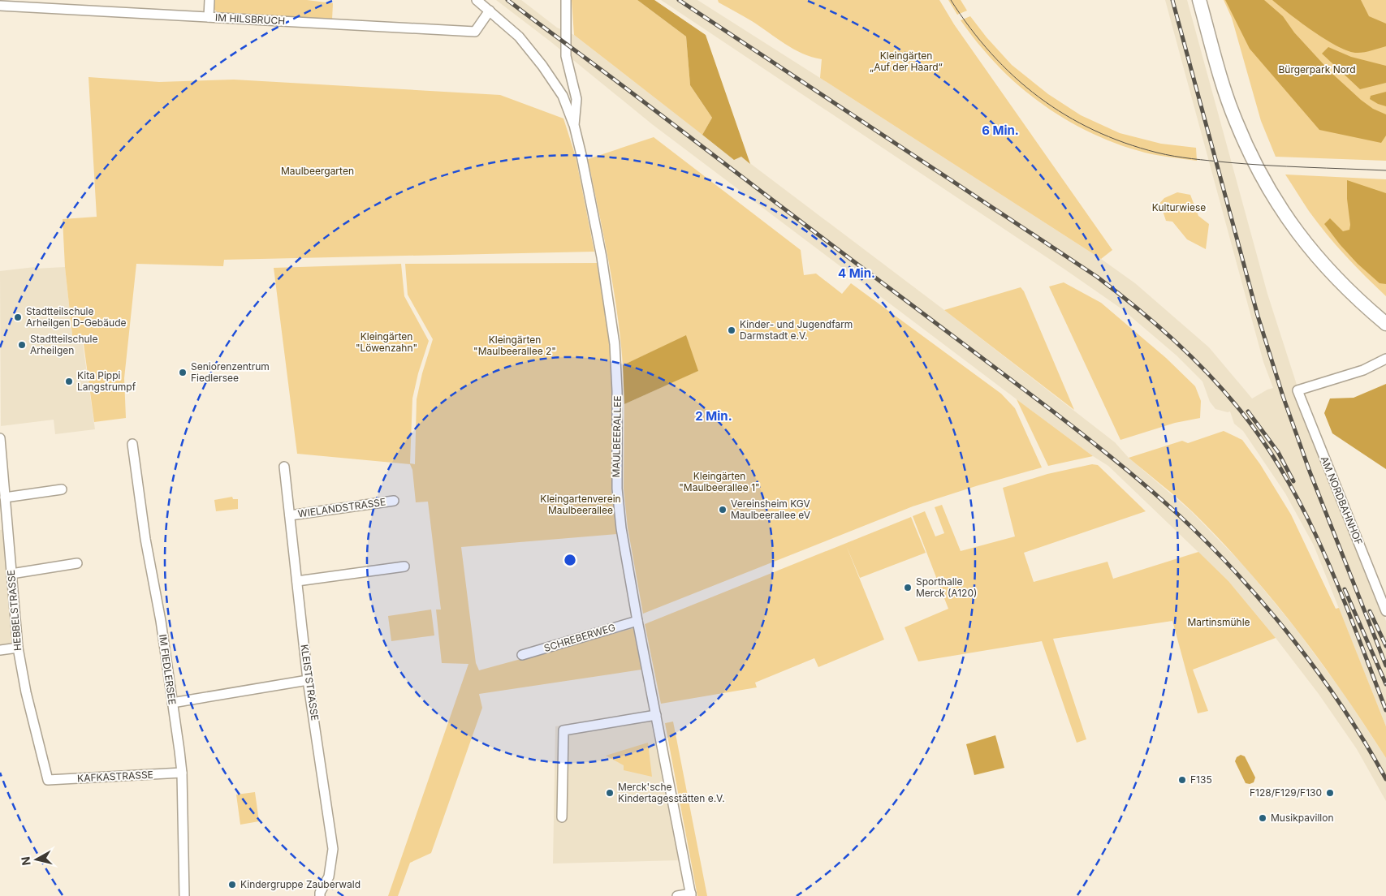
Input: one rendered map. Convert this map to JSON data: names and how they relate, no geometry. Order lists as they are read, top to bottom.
{
  "streets": {
    "street": [
      "IM HILSBRUCH",
      "MAULBEERALLEE",
      "AM NORDBAHNHOF",
      "WIELANDSTRASSE",
      "HEBBELSTRASSE",
      "SCHREBERWEG",
      "IM FIEDLERSEE",
      "KLEISTSTRASSE",
      "KAFKASTRASSE"
    ]
  },
  "crossings": [
    ["MAULBEERALLEE", "SCHREBERWEG"],
    ["WIELANDSTRASSE", "KLEISTSTRASSE"],
    ["HEBBELSTRASSE", "KAFKASTRASSE"],
    ["IM FIEDLERSEE", "KAFKASTRASSE"]
  ],
  "parks": [
    "Kleingärten „Auf der Haard“",
    "Bürgerpark Nord",
    "Maulbeergarten",
    "Kulturwiese",
    "Kleingärten \"Löwenzahn\"",
    "Kleingärten \"Maulbeerallee 2\"",
    "Kleingärten \"Maulbeerallee 1\"",
    "Kleingartenverein Maulbeerallee",
    "Martinsmühle"
  ],
  "places": [
    "Stadtteilschule Arheilgen D-Gebäude",
    "Kinder- und Jugendfarm Darmstadt e.V.",
    "Stadtteilschule Arheilgen",
    "Seniorenzentrum Fiedlersee",
    "Kita Pippi Langstrumpf",
    "Vereinsheim KGV Maulbeerallee eV",
    "Sporthalle Merck (A120)",
    "F135",
    "Merck'sche Kindertagesstätten e.V.",
    "F128/F129/F130",
    "Musikpavillon",
    "Kindergruppe Zauberwald"
  ],
  "north": "left",
  "rings": ["6 Min.", "4 Min.", "2 Min."]
}
